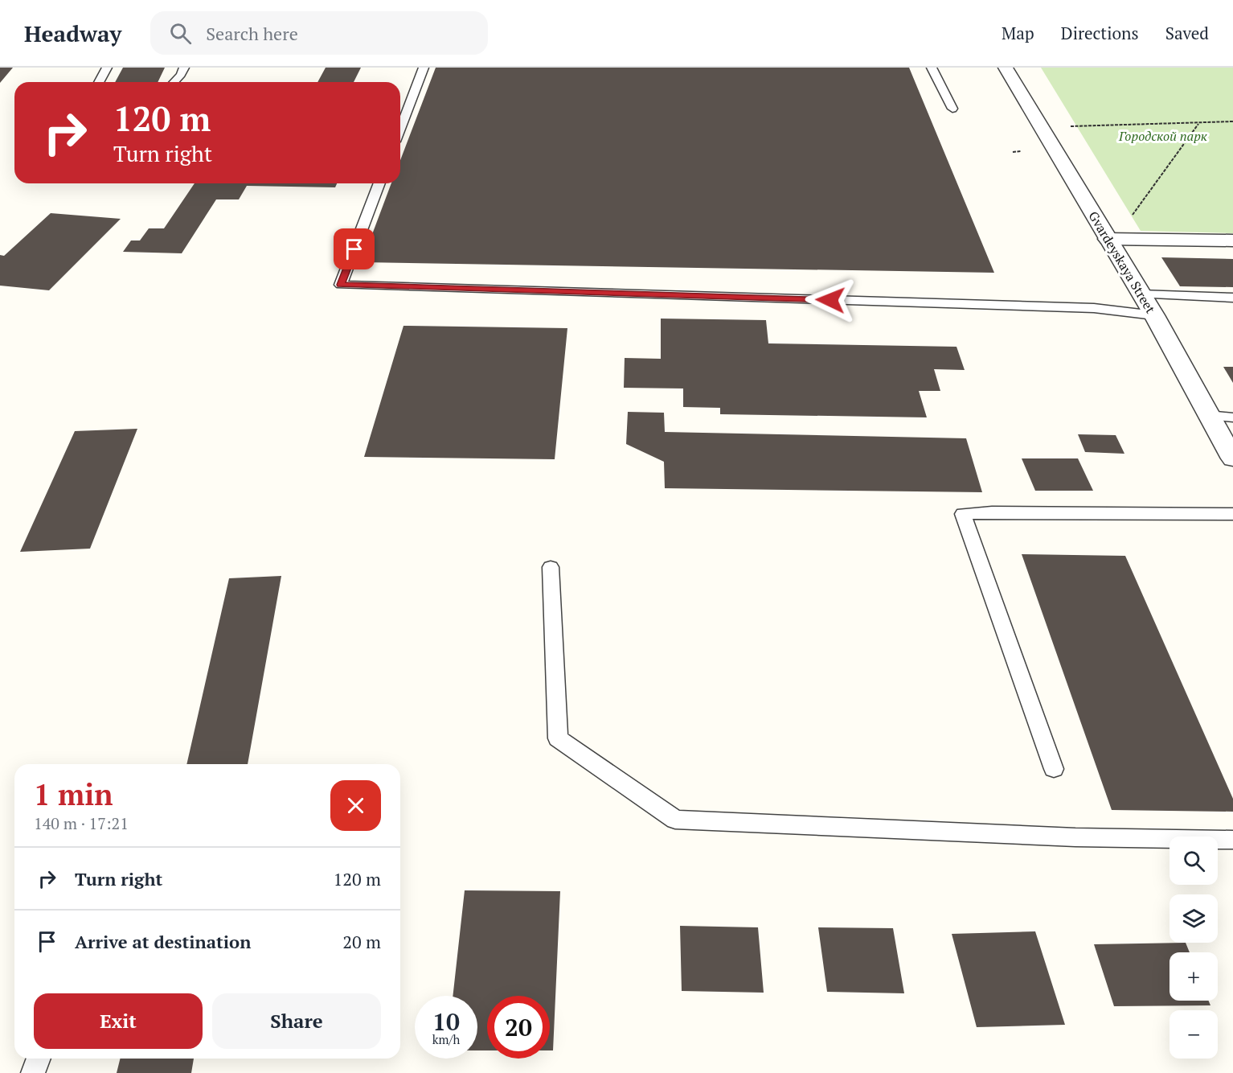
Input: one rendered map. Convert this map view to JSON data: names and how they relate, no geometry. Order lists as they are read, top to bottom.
{
  "streets": {
    "street": ["Gvardeyskaya Street"]
  },
  "parks": ["Городской парк"],
  "page": {
    "header": "Headway",
    "search": "Search here",
    "nav": ["Map", "Directions", "Saved"],
    "turn": ["120 m", "Turn right"],
    "heading": ["1 min", "140 m · 17:21"],
    "map_buttons": ["+", "−"],
    "list": [
      {
        "name": "Turn right",
        "value": "120 m"
      },
      {
        "name": "Arrive at destination",
        "value": "20 m"
      }
    ],
    "buttons": ["Exit", "Share"],
    "speed": "10 km/h",
    "limit": "20"
  }
}
